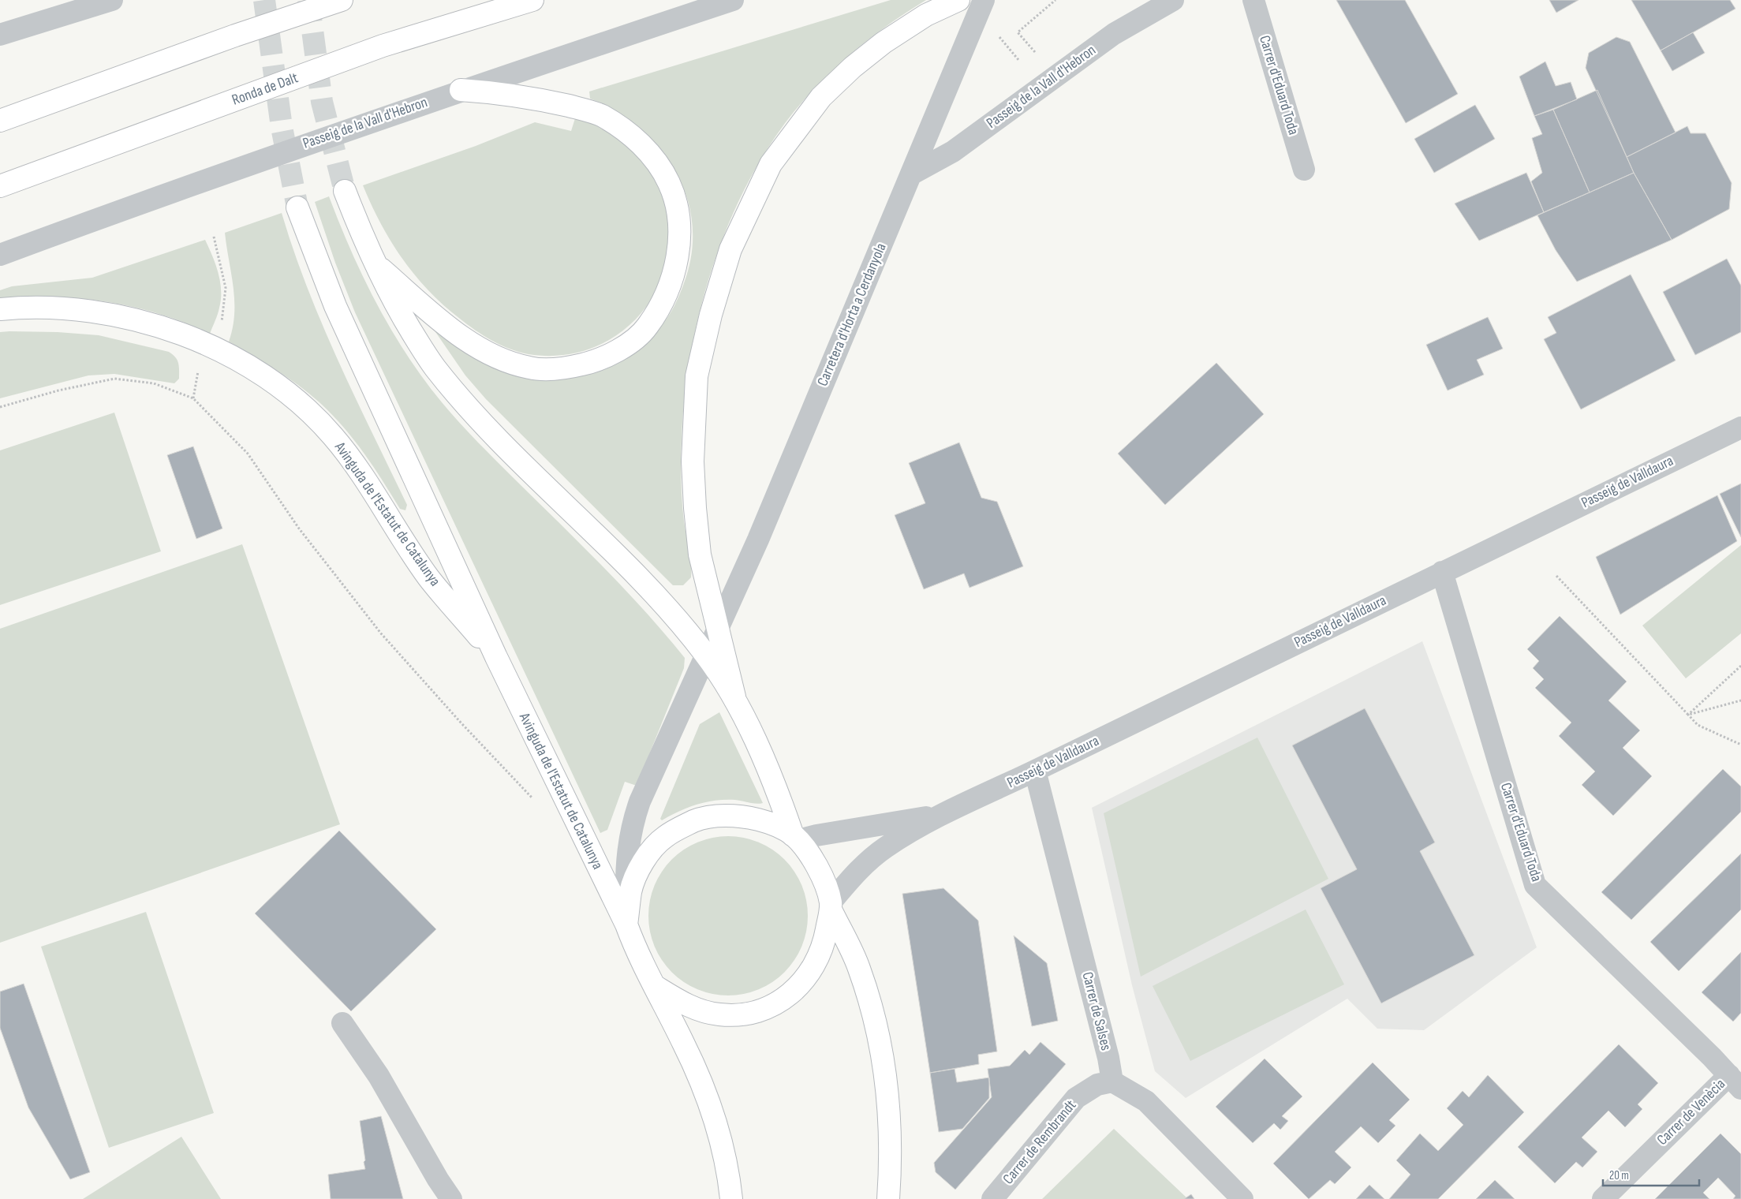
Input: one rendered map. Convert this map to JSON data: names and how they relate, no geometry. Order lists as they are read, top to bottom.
{
  "streets": {
    "main road": ["Ronda de Dalt", "Avinguda de l'Estatut de Catalunya"],
    "street": [
      "Carrer d'Eduard Toda",
      "Passeig de la Vall d'Hebron",
      "Carretera d'Horta a Cerdanyola",
      "Passeig de Valldaura",
      "Carrer de Salses",
      "Carrer de Venècia",
      "Carrer de Rembrandt"
    ]
  },
  "crossings": [
    ["Carrer d'Eduard Toda", "Passeig de Valldaura"],
    ["Carrer d'Eduard Toda", "Carrer de Venècia"],
    ["Passeig de la Vall d'Hebron", "Carretera d'Horta a Cerdanyola"],
    ["Carretera d'Horta a Cerdanyola", "Avinguda de l'Estatut de Catalunya"],
    ["Passeig de Valldaura", "Avinguda de l'Estatut de Catalunya"],
    ["Passeig de Valldaura", "Carrer de Salses"],
    ["Carrer de Salses", "Carrer de Rembrandt"]
  ],
  "scale_bar": "20 m"
}
